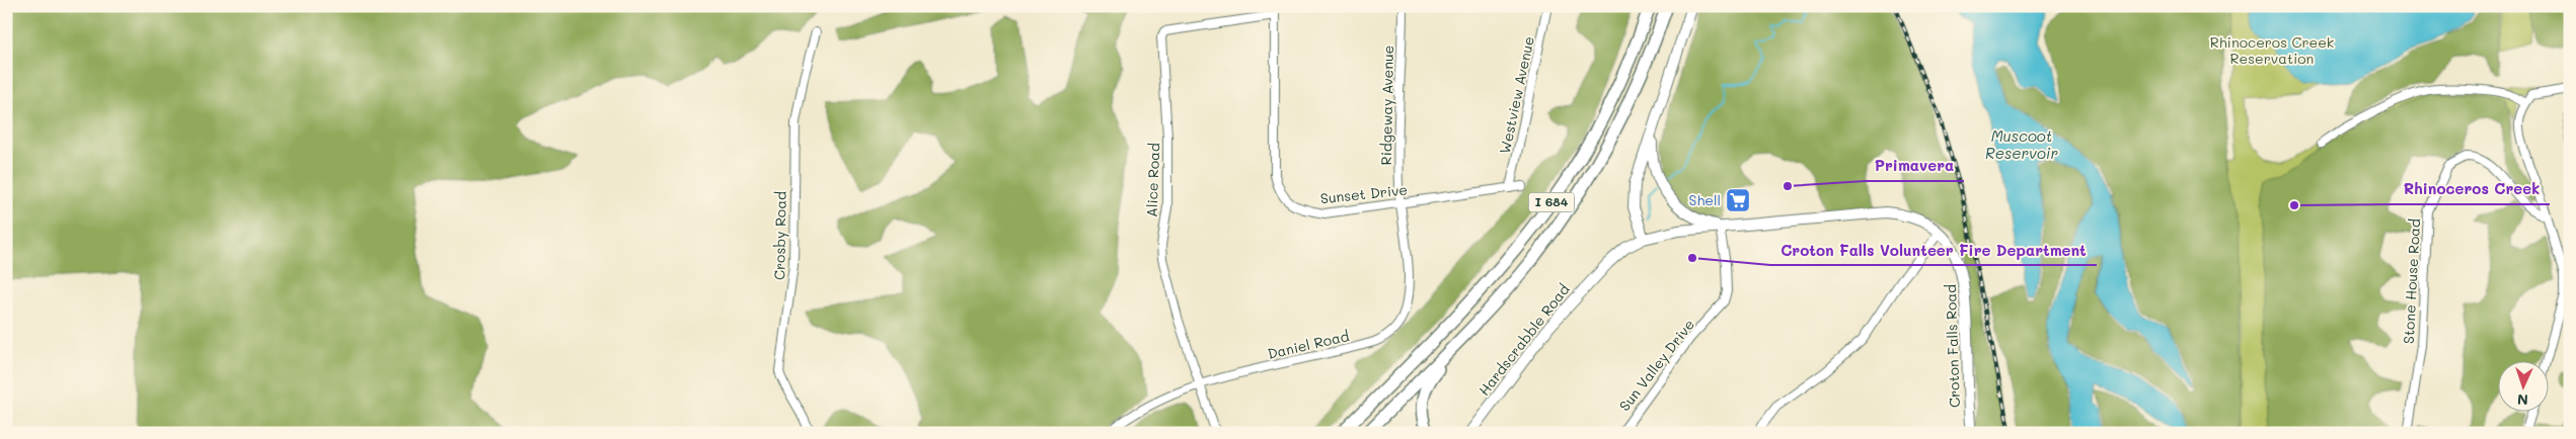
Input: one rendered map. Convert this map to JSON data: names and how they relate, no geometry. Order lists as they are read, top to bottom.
{
  "streets": {
    "highway": ["I 684"],
    "main road": ["Hardscrabble Road", "Croton Falls Road"],
    "street": [
      "Westview Avenue",
      "Ridgeway Avenue",
      "Alice Road",
      "Sunset Drive",
      "Crosby Road",
      "Stone House Road",
      "Daniel Road",
      "Sun Valley Drive"
    ]
  },
  "crossings": [
    ["Westview Avenue", "Sunset Drive"],
    ["Ridgeway Avenue", "Sunset Drive"],
    ["Ridgeway Avenue", "Daniel Road"],
    ["Alice Road", "Sunset Drive"],
    ["Alice Road", "Daniel Road"],
    ["Sunset Drive", "Daniel Road"],
    ["Hardscrabble Road", "Croton Falls Road"],
    ["Croton Falls Road", "Sun Valley Drive"]
  ],
  "water": ["Muscoot Reservoir"],
  "parks": ["Rhinoceros Creek Reservation"],
  "places": {
    "other": ["Primavera", "Rhinoceros Creek", "Croton Falls Volunteer Fire Department"],
    "supermarket": ["Shell"]
  },
  "north": "bottom"
}
